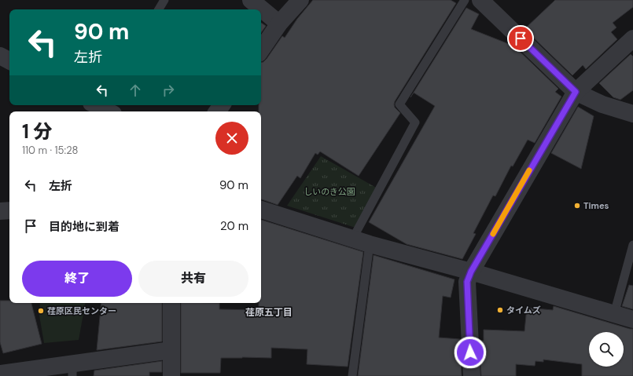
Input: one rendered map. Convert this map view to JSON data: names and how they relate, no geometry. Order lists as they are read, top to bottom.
{
  "districts": ["荏原五丁目"],
  "parks": ["しいのき公園"],
  "places": ["Times", "タイムズ", "荏原区民センター"],
  "page": {
    "turn": ["90 m", "左折"],
    "heading": ["1 分", "110 m · 15:28"],
    "list": [
      {
        "name": "左折",
        "value": "90 m"
      },
      {
        "name": "目的地に到着",
        "value": "20 m"
      }
    ],
    "buttons": ["終了", "共有"]
  }
}
